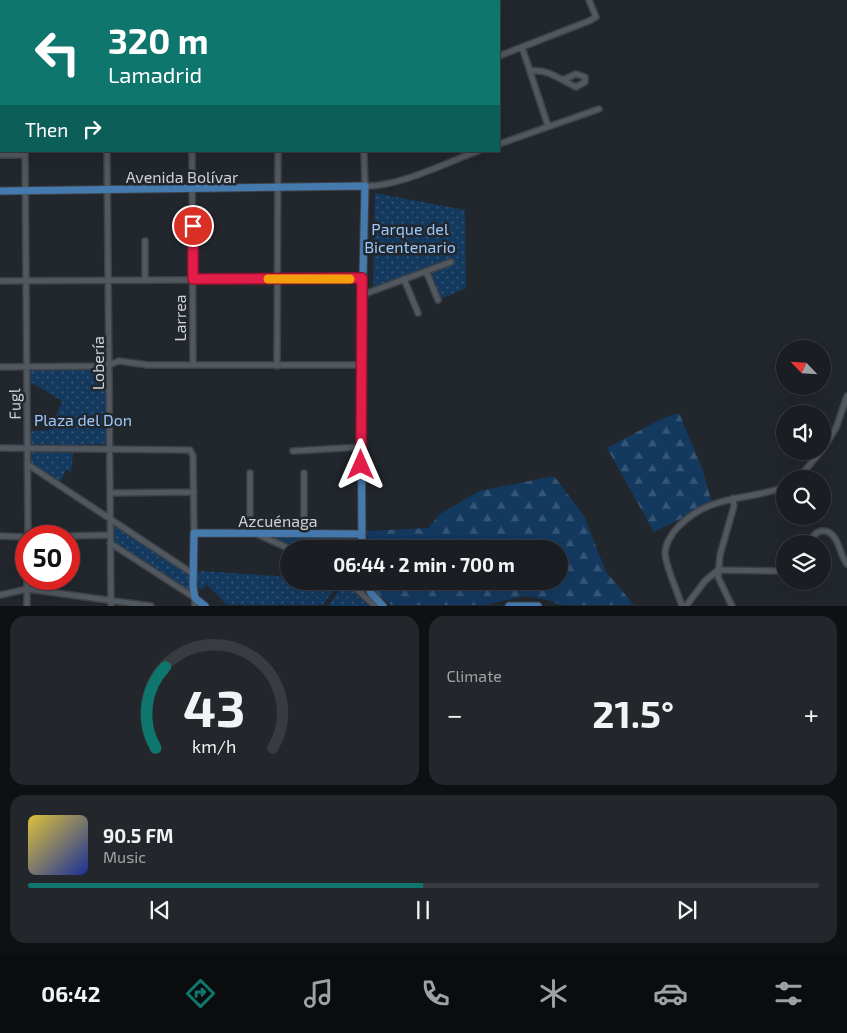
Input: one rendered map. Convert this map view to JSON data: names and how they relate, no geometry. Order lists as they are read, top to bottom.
{
  "streets": {
    "main road": ["Avenida Bolívar", "Azcuénaga"],
    "street": ["Larrea", "Lobería", "Fugl"]
  },
  "crossings": [
    ["Avenida Bolívar", "Larrea"],
    ["Avenida Bolívar", "Lobería"],
    ["Avenida Bolívar", "Fugl"]
  ],
  "parks": ["Parque del Bicentenario", "Plaza del Don"],
  "north": "top left",
  "page": {
    "turn": ["320 m", "Lamadrid"],
    "then": "Then",
    "limit": "50",
    "trip": "06:44 · 2 min · 700 m",
    "tile": "Climate",
    "heat": ["−", "21.5°", "+"],
    "song": ["90.5 FM", "Music"],
    "tabs": "06:42",
    "gauge": ["43", "km/h"]
  }
}
